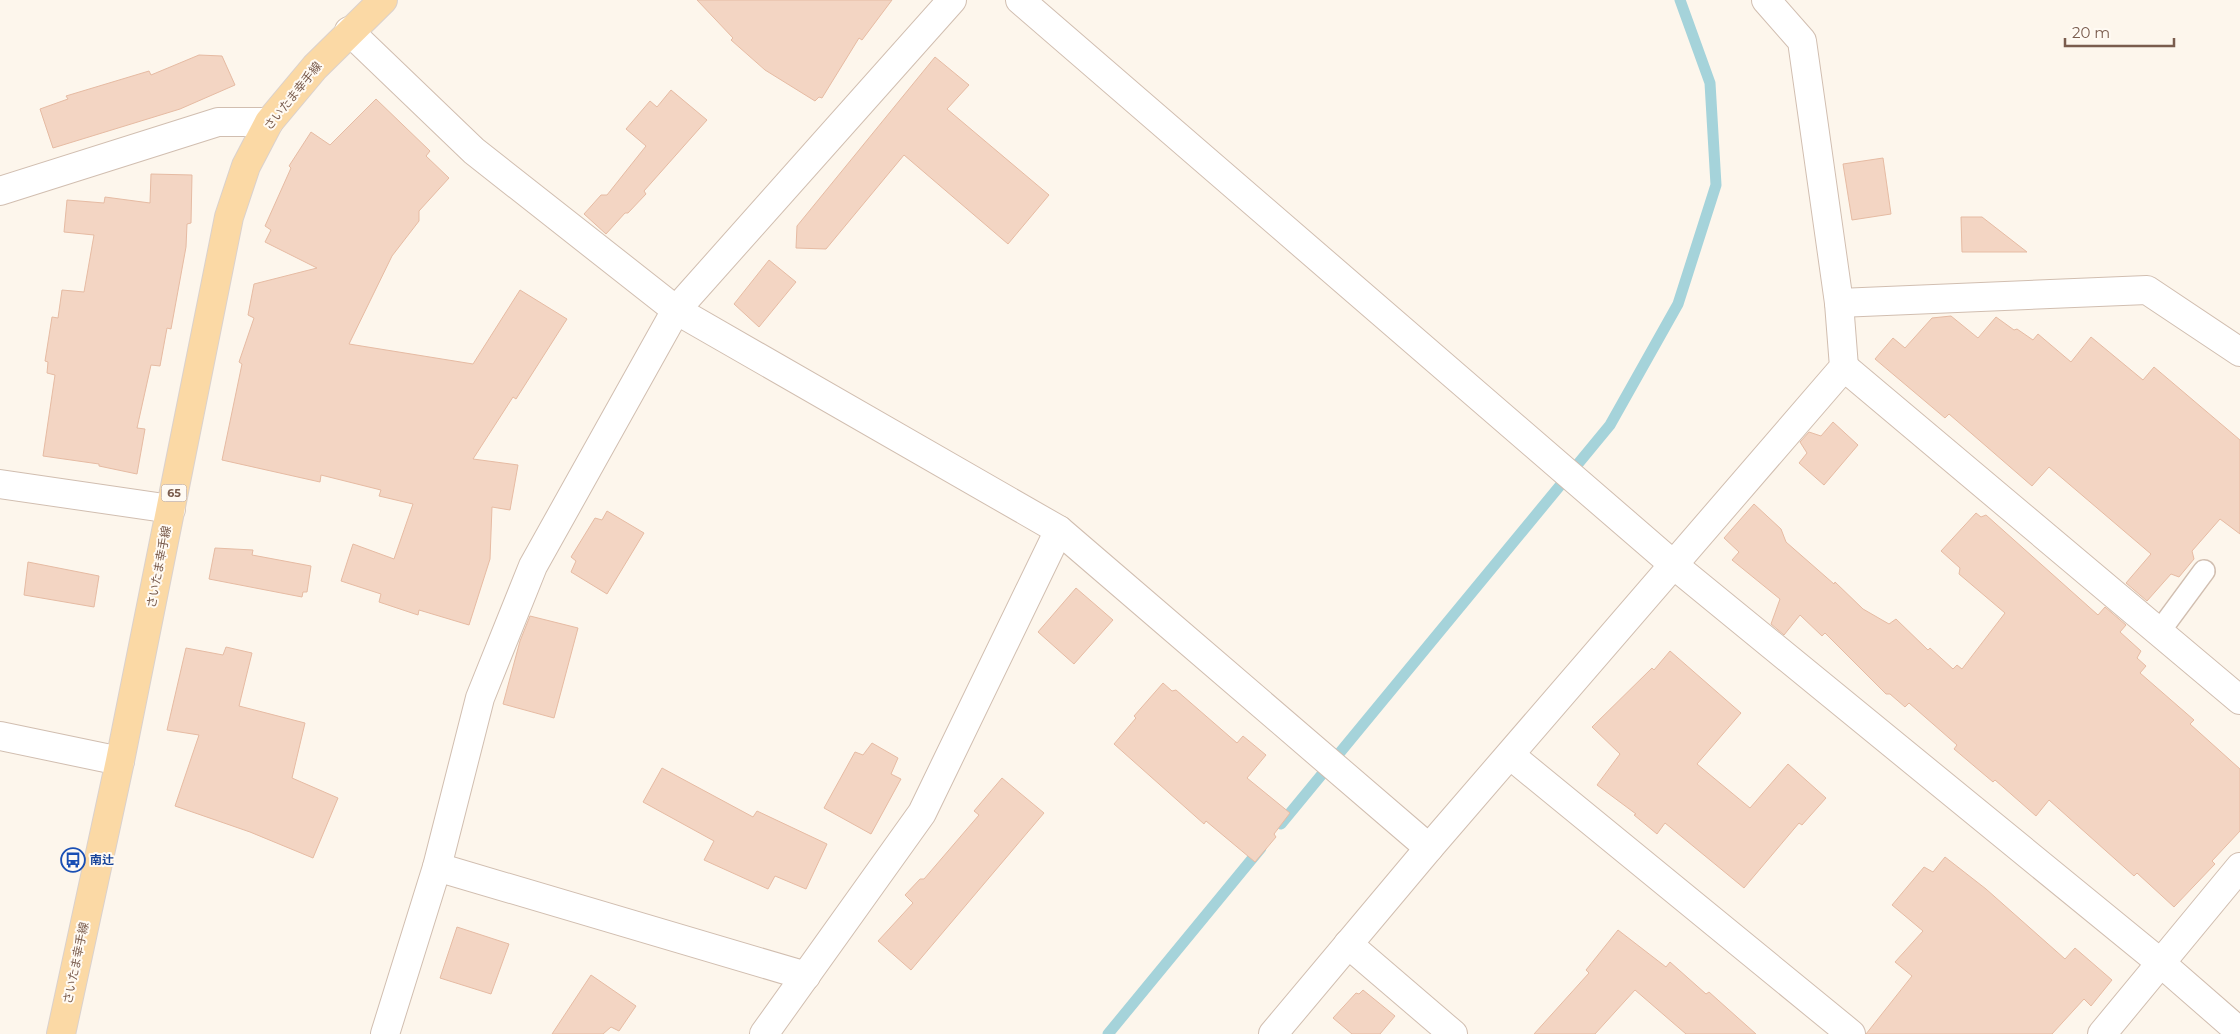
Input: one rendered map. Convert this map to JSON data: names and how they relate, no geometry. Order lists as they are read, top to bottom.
{
  "streets": {
    "main road": ["さいたま幸手線", "65"]
  },
  "places": {
    "bus stop": ["南辻"]
  },
  "scale_bar": "20 m"
}
